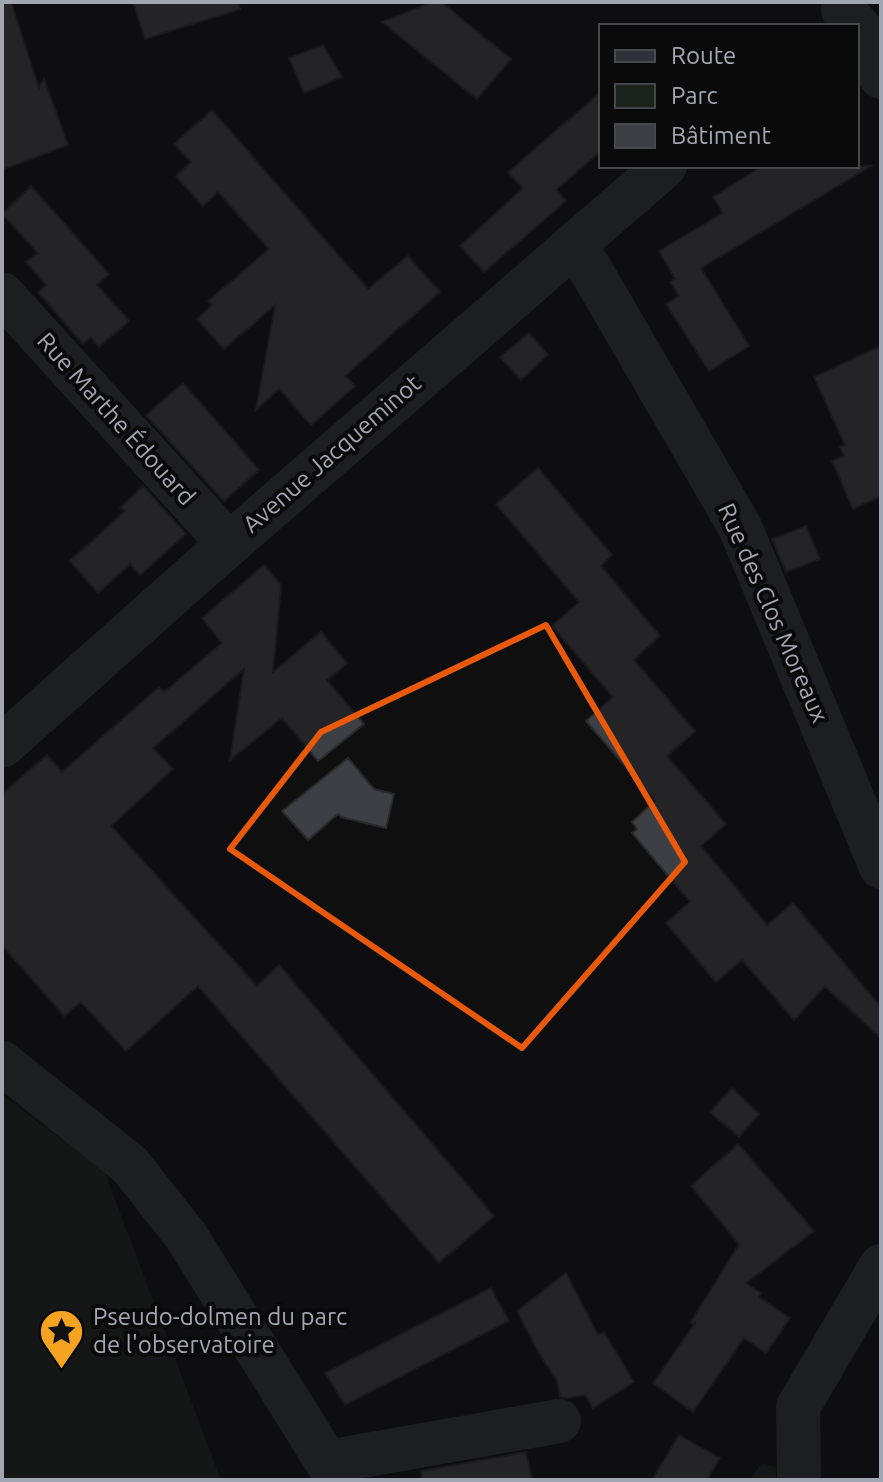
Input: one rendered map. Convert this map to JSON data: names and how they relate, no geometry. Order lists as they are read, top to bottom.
{
  "streets": {
    "street": ["Rue Marthe Édouard", "Avenue Jacqueminot", "Rue des Clos Moreaux"]
  },
  "crossings": [
    ["Rue Marthe Édouard", "Avenue Jacqueminot"],
    ["Avenue Jacqueminot", "Rue des Clos Moreaux"]
  ],
  "places": {
    "place": ["Pseudo-dolmen du parc de l'observatoire"]
  },
  "legend": ["Route", "Parc", "Bâtiment"]
}
